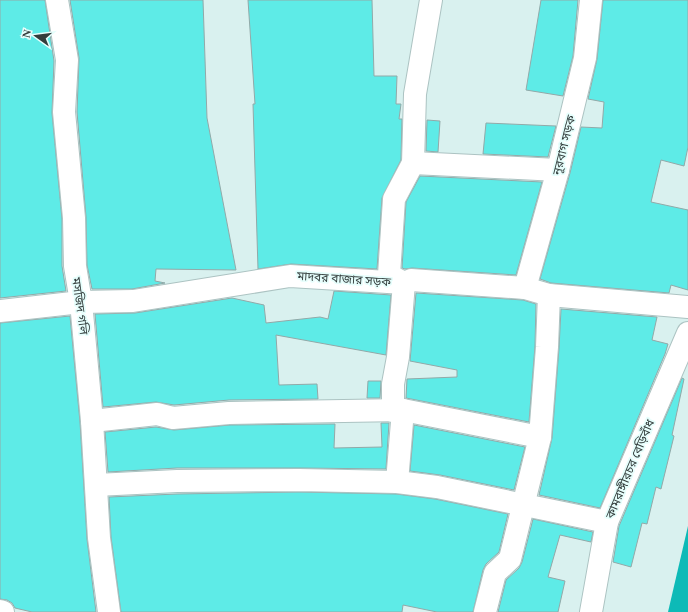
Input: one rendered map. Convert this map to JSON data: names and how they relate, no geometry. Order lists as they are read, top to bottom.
{
  "streets": {
    "street": [
      "নূরবাগ সড়ক",
      "মাদবর বাজার সড়ক",
      "মসজিদ গলি",
      "কামরাঙ্গীরচর বেড়িবাঁধ"
    ]
  },
  "crossings": [
    ["নূরবাগ সড়ক", "মাদবর বাজার সড়ক"],
    ["মাদবর বাজার সড়ক", "মসজিদ গলি"]
  ],
  "north": "left"
}
